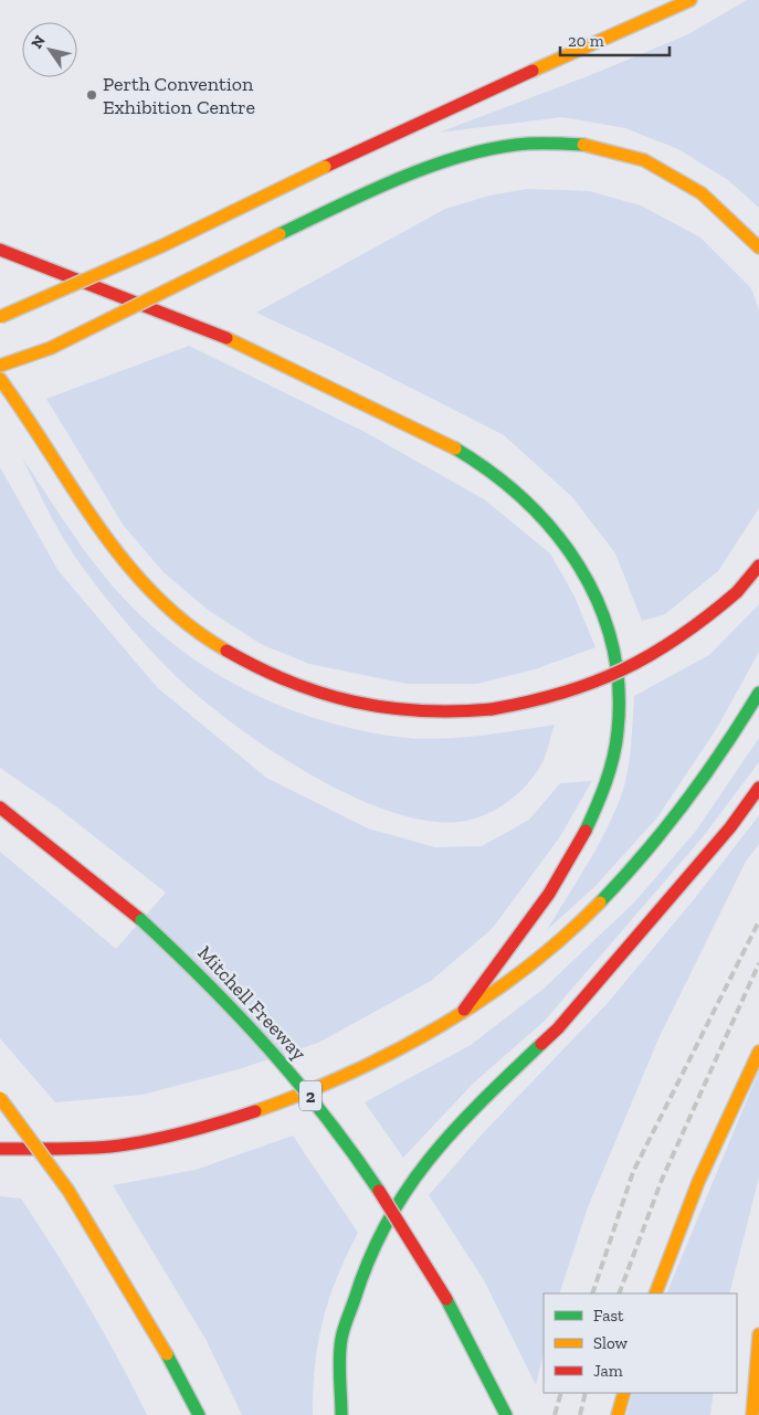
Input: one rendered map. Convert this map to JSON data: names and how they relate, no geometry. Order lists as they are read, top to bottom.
{
  "streets": {
    "highway": ["Mitchell Freeway", "2"]
  },
  "places": ["Perth Convention Exhibition Centre"],
  "legend": ["Fast", "Slow", "Jam"],
  "scale_bar": "20 m",
  "north": "top left"
}
